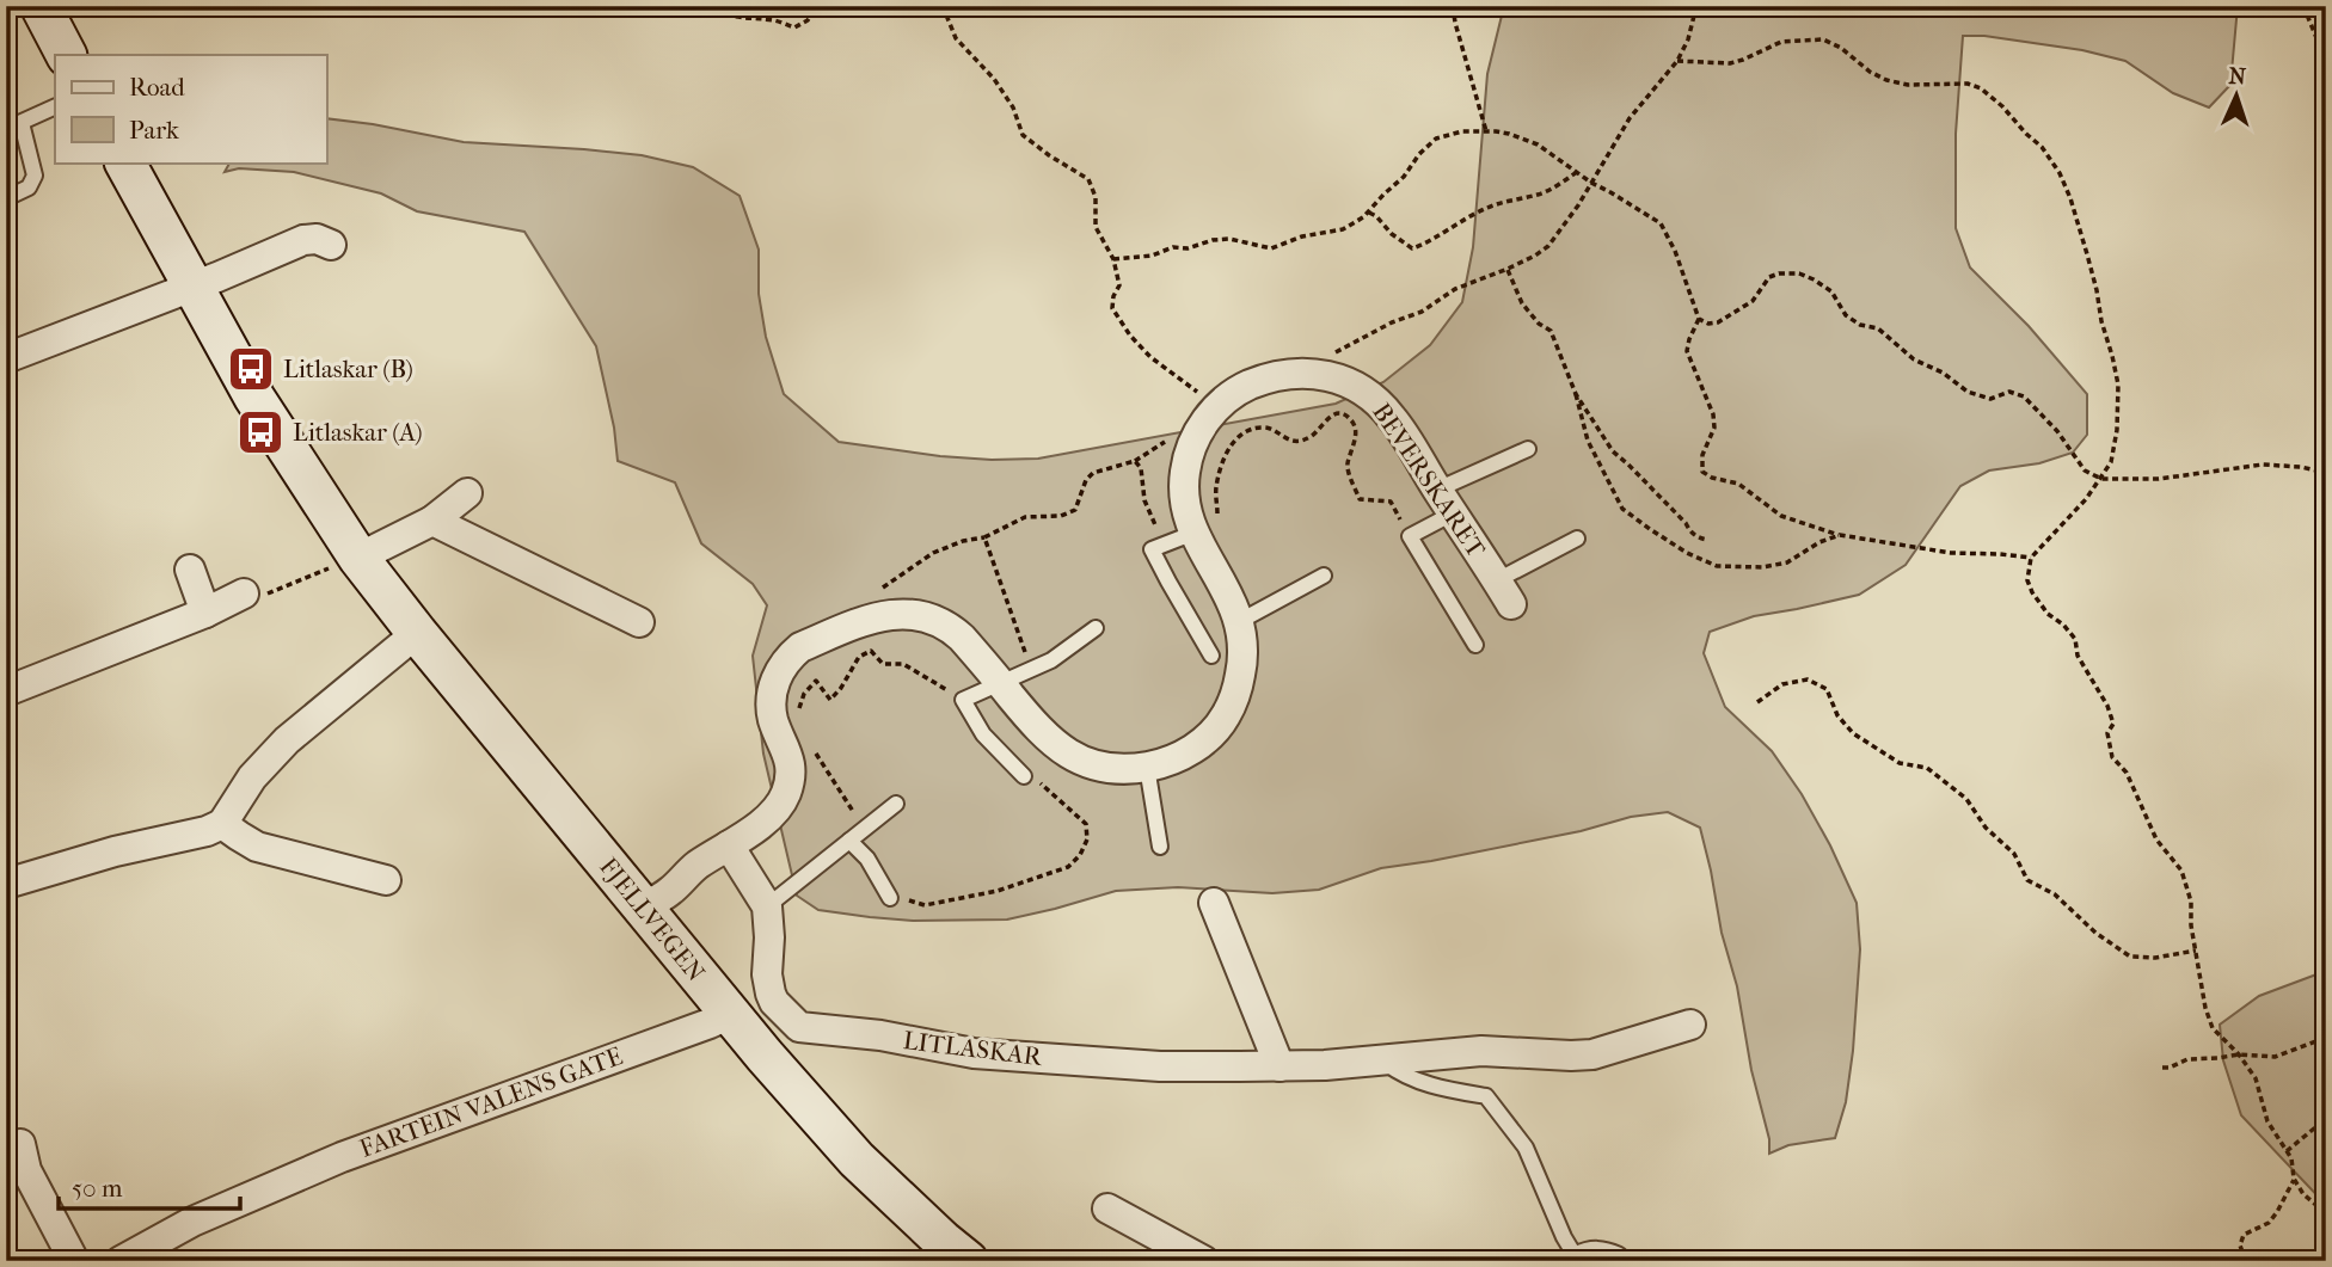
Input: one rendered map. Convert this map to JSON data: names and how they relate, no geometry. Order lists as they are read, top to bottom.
{
  "streets": {
    "main road": ["FJELLVEGEN"],
    "street": ["BEVERSKARET", "LITLASKAR", "FARTEIN VALENS GATE"]
  },
  "crossings": [
    ["BEVERSKARET", "FJELLVEGEN"],
    ["FJELLVEGEN", "FARTEIN VALENS GATE"]
  ],
  "places": {
    "bus stop": ["Litlaskar (B)", "Litlaskar (A)"]
  },
  "legend": ["Road", "Park"],
  "scale_bar": "50 m",
  "north": "top"
}
